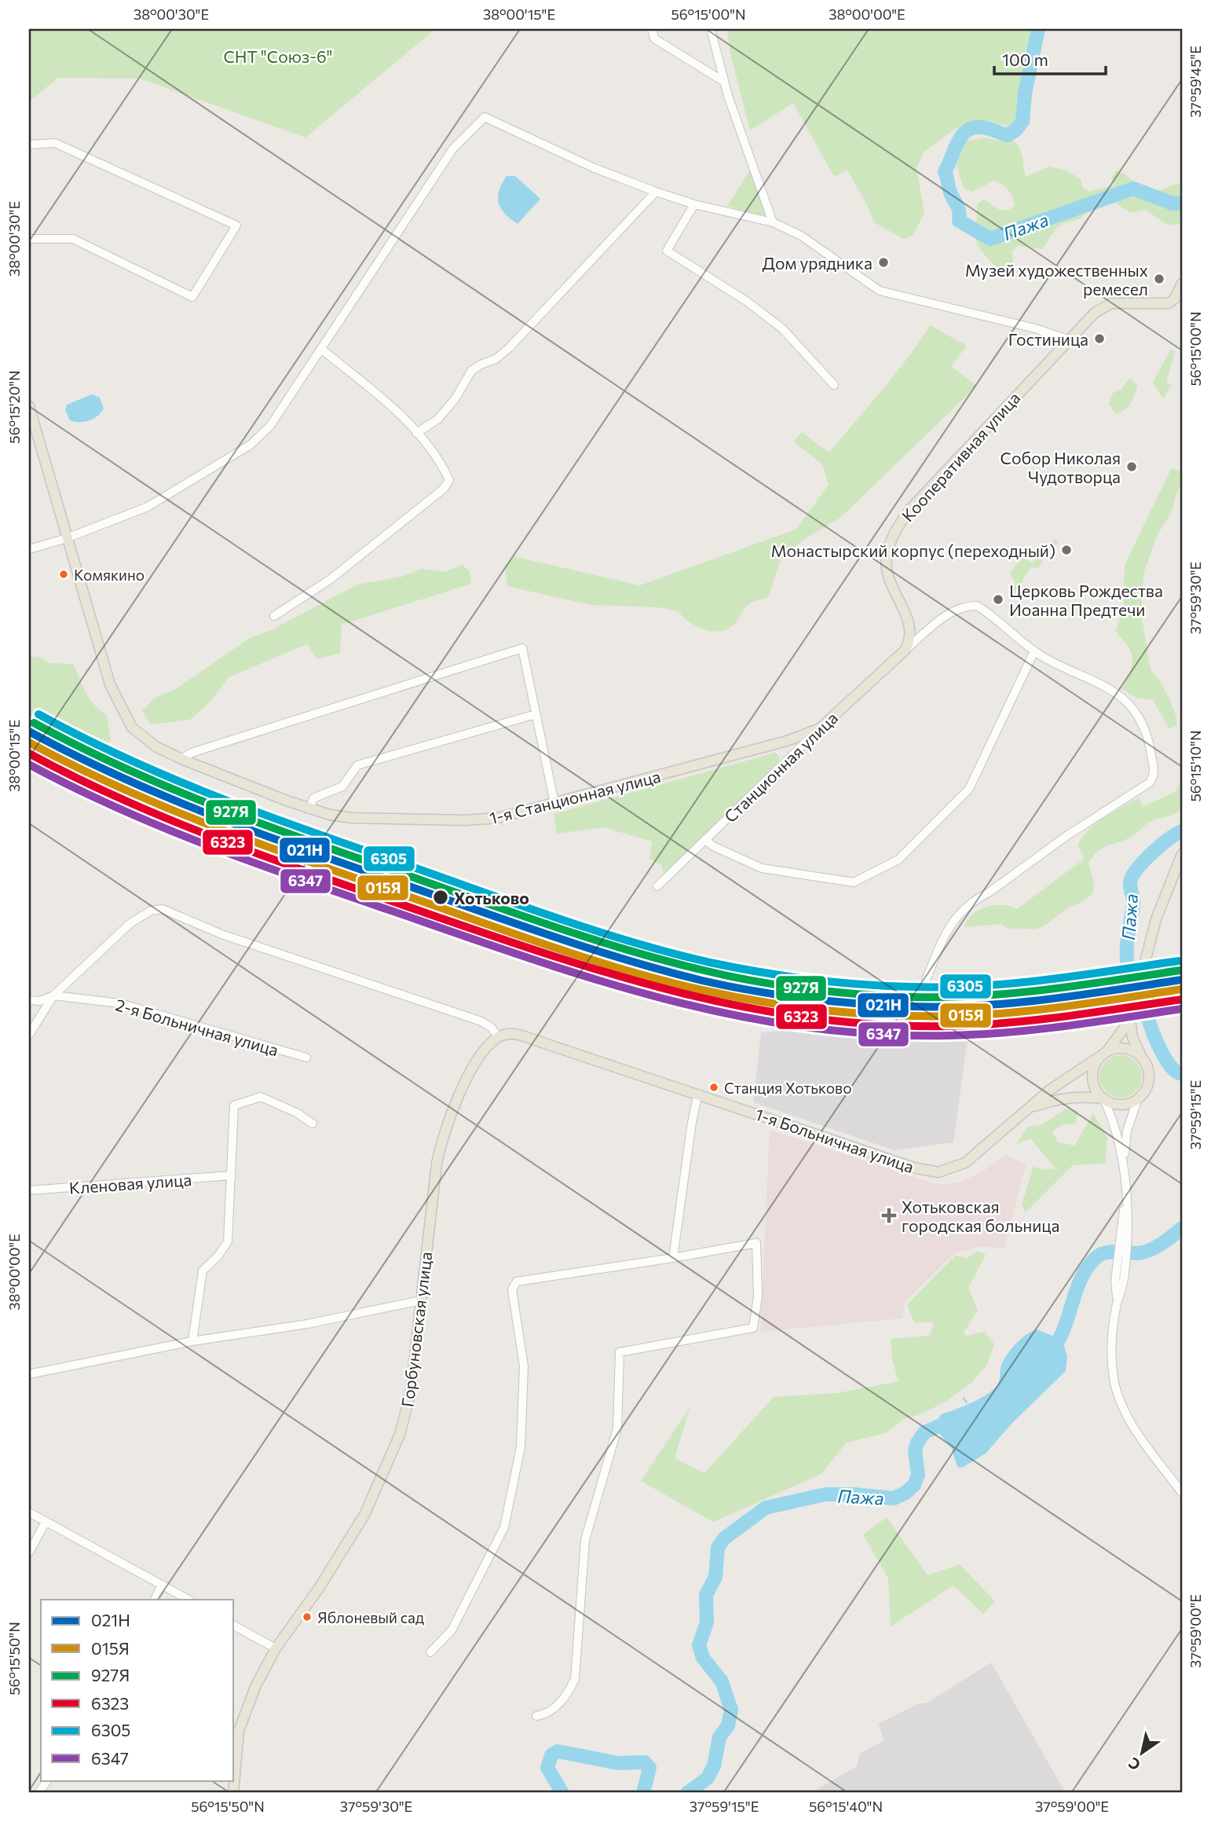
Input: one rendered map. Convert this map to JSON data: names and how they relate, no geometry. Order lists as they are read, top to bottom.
{
  "streets": {
    "main road": [
      "Кооперативная улица",
      "Станционная улица",
      "1-я Станционная улица",
      "1-я Больничная улица",
      "Горбуновская улица"
    ],
    "street": ["2-я Больничная улица", "Кленовая улица"]
  },
  "crossings": [
    ["Кооперативная улица", "Станционная улица"],
    ["Станционная улица", "1-я Станционная улица"],
    ["1-я Больничная улица", "Горбуновская улица"]
  ],
  "water": ["Пажа"],
  "parks": ["СНТ \"Союз-6\""],
  "places": {
    "other": [
      "Дом урядника",
      "Музей художественных ремесел",
      "Гостиница",
      "Собор Николая Чудотворца",
      "Монастырский корпус (переходный)",
      "Комякино",
      "Церковь Рождества Иоанна Предтечи",
      "Хотьково",
      "Станция Хотьково",
      "Яблоневый сад"
    ],
    "health": ["Хотьковская городская больница"]
  },
  "lines": [
    "transit line 6305",
    "transit line 927Я",
    "transit line 021Н",
    "transit line 015Я",
    "transit line 6323",
    "transit line 6347"
  ],
  "legend": [
    "021Н",
    "015Я",
    "927Я",
    "6323",
    "6305",
    "6347"
  ],
  "scale_bar": "100 m",
  "north": "bottom left",
  "coordinates": [
    "38°00'30\"E",
    "38°00'15\"E",
    "56°15'00\"N",
    "38°00'00\"E",
    "37°59'45\"E",
    "56°15'20\"N",
    "37°59'30\"E",
    "56°15'10\"N",
    "37°59'15\"E",
    "37°59'00\"E",
    "56°15'50\"N",
    "56°15'40\"N"
  ]
}
